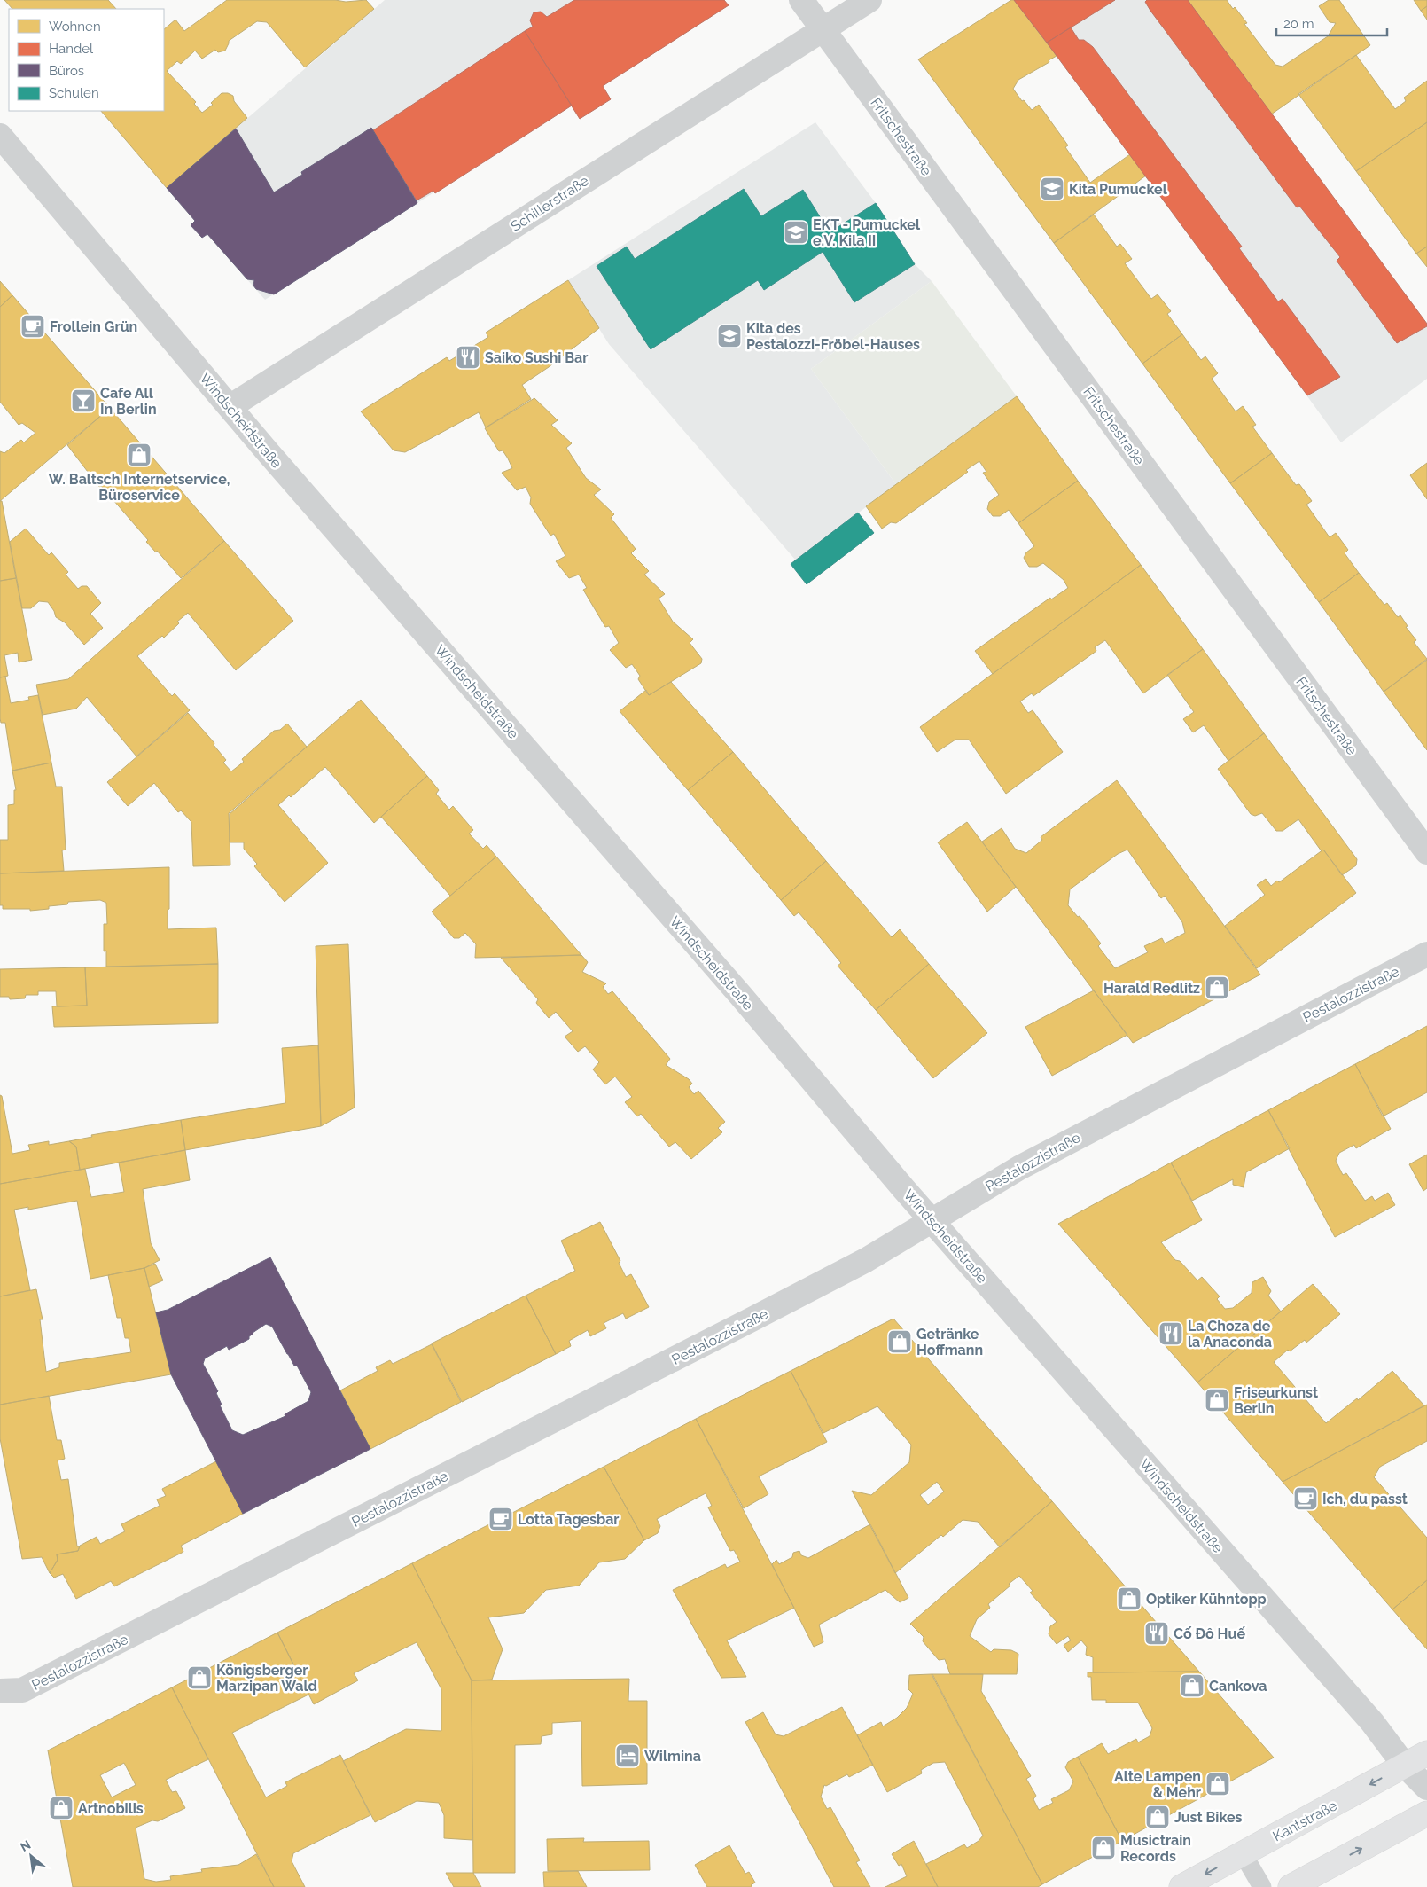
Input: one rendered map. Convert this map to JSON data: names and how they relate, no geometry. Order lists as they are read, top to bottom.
{
  "streets": {
    "main road": ["Kantstraße"],
    "street": [
      "Fritschestraße",
      "Schillerstraße",
      "Windscheidstraße",
      "Pestalozzistraße"
    ]
  },
  "crossings": [
    ["Fritschestraße", "Schillerstraße"],
    ["Schillerstraße", "Windscheidstraße"],
    ["Windscheidstraße", "Pestalozzistraße"],
    ["Windscheidstraße", "Kantstraße"]
  ],
  "places": {
    "school or university": ["Kita Pumuckel", "EKT - Pumuckel e.V. Kila II", "Kita des Pestalozzi-Fröbel-Hauses"],
    "cafe": ["Frollein Grün", "Ich, du passt", "Lotta Tagesbar"],
    "restaurant": ["Saiko Sushi Bar", "La Choza de la Anaconda", "Cố Đô Huế"],
    "bar": ["Cafe All In Berlin"],
    "shop": [
      "W. Baltsch Internetservice, Büroservice",
      "Harald Redlitz",
      "Getränke Hoffmann",
      "Friseurkunst Berlin",
      "Optiker Kühntopp",
      "Königsberger Marzipan Wald",
      "Cankova",
      "Alte Lampen & Mehr",
      "Artnobilis",
      "Just Bikes",
      "Musictrain Records"
    ],
    "hotel": ["Wilmina"]
  },
  "legend": [
    "Wohnen",
    "Handel",
    "Büros",
    "Schulen"
  ],
  "scale_bar": "20 m",
  "north": "top left"
}
